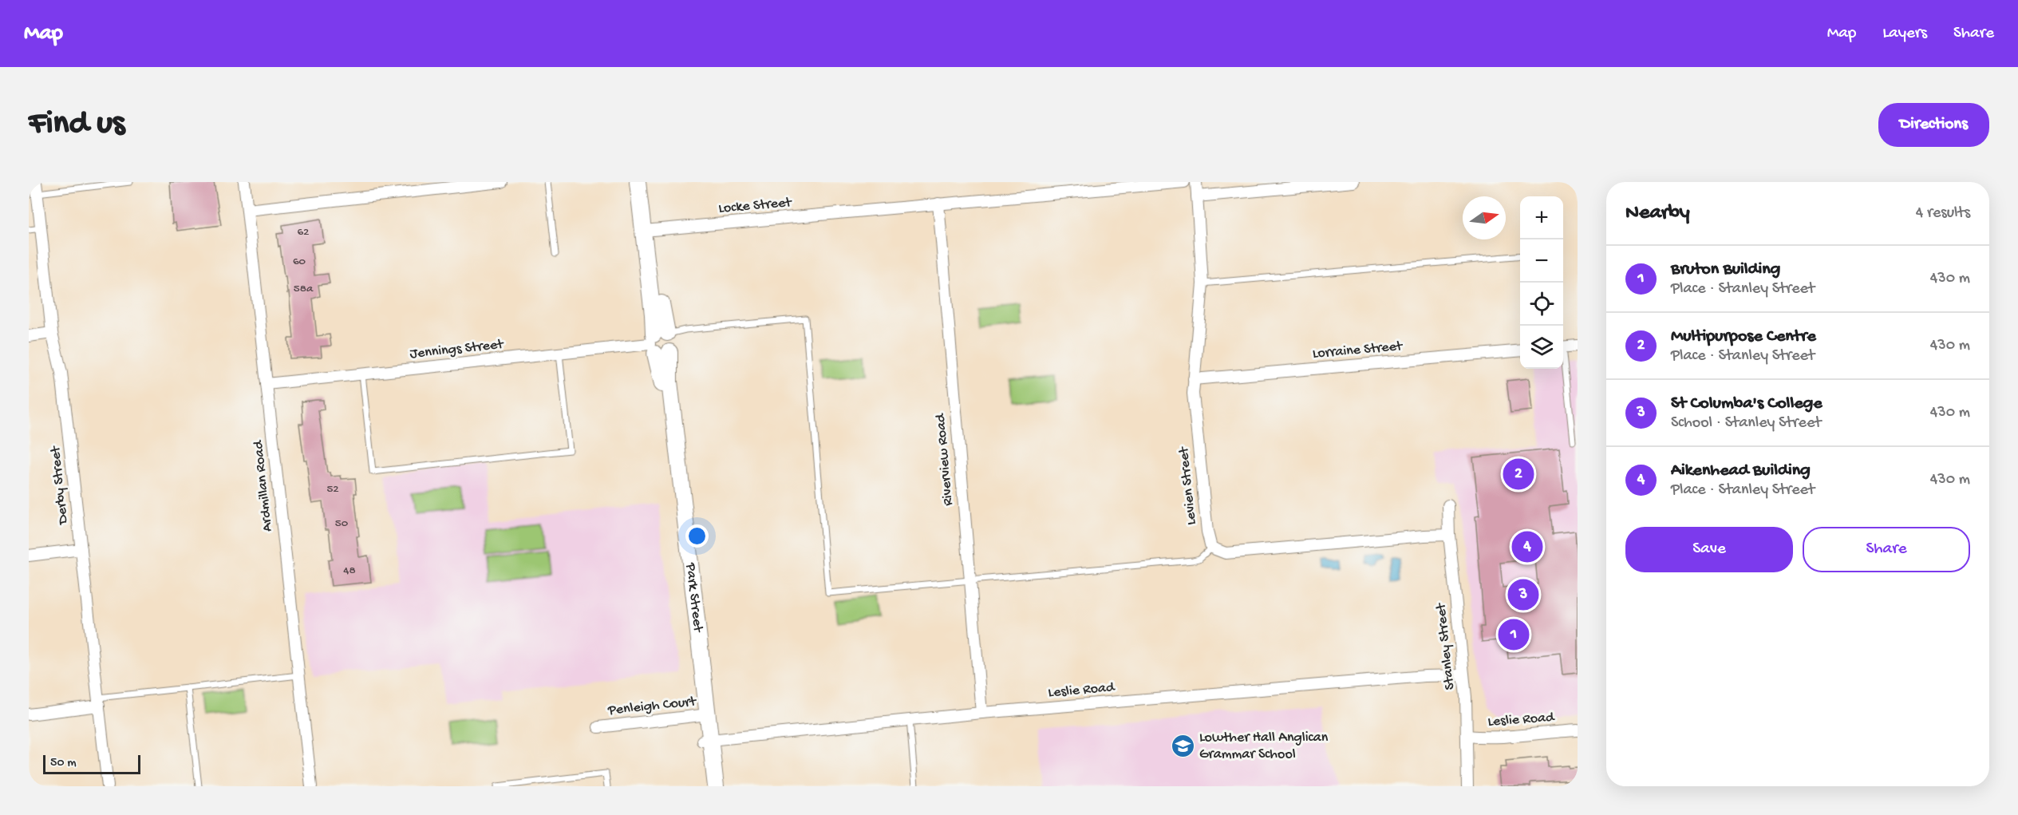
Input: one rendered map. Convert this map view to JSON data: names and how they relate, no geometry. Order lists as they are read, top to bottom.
{
  "streets": {
    "street": [
      "Locke Street",
      "Jennings Street",
      "Lorraine Street",
      "Riverview Road",
      "Derby Street",
      "Ardmillan Road",
      "Levien Street",
      "Park Street",
      "Stanley Street",
      "Leslie Road",
      "Penleigh Court"
    ]
  },
  "crossings": [
    ["Locke Street", "Riverview Road"],
    ["Locke Street", "Park Street"],
    ["Jennings Street", "Ardmillan Road"],
    ["Jennings Street", "Park Street"],
    ["Lorraine Street", "Levien Street"],
    ["Riverview Road", "Leslie Road"],
    ["Park Street", "Leslie Road"],
    ["Park Street", "Penleigh Court"],
    ["Stanley Street", "Leslie Road"]
  ],
  "places": {
    "school or university": ["Lowther Hall Anglican Grammar School"]
  },
  "house_numbers": [
    "62",
    "60",
    "58a",
    "52",
    "50",
    "48"
  ],
  "scale_bar": "50 m",
  "north": "right",
  "page": {
    "header": "Map",
    "nav": ["Map", "Layers", "Share"],
    "buttons": [
      "Directions",
      ["Save", "Share"]
    ],
    "title": "Find us",
    "heading": ["Nearby", "4 results"],
    "map_buttons": ["+", "−"],
    "list": [
      {
        "mark": "1",
        "name": "Bruton Building",
        "note": "Place · Stanley Street",
        "value": "430 m"
      },
      {
        "mark": "2",
        "name": "Multipurpose Centre",
        "note": "Place · Stanley Street",
        "value": "430 m"
      },
      {
        "mark": "3",
        "name": "St Columba's College",
        "note": "School · Stanley Street",
        "value": "430 m"
      },
      {
        "mark": "4",
        "name": "Aikenhead Building",
        "note": "Place · Stanley Street",
        "value": "430 m"
      }
    ],
    "pins": [
      "2",
      "4",
      "3",
      "1"
    ],
    "scale": "50 m"
  }
}
